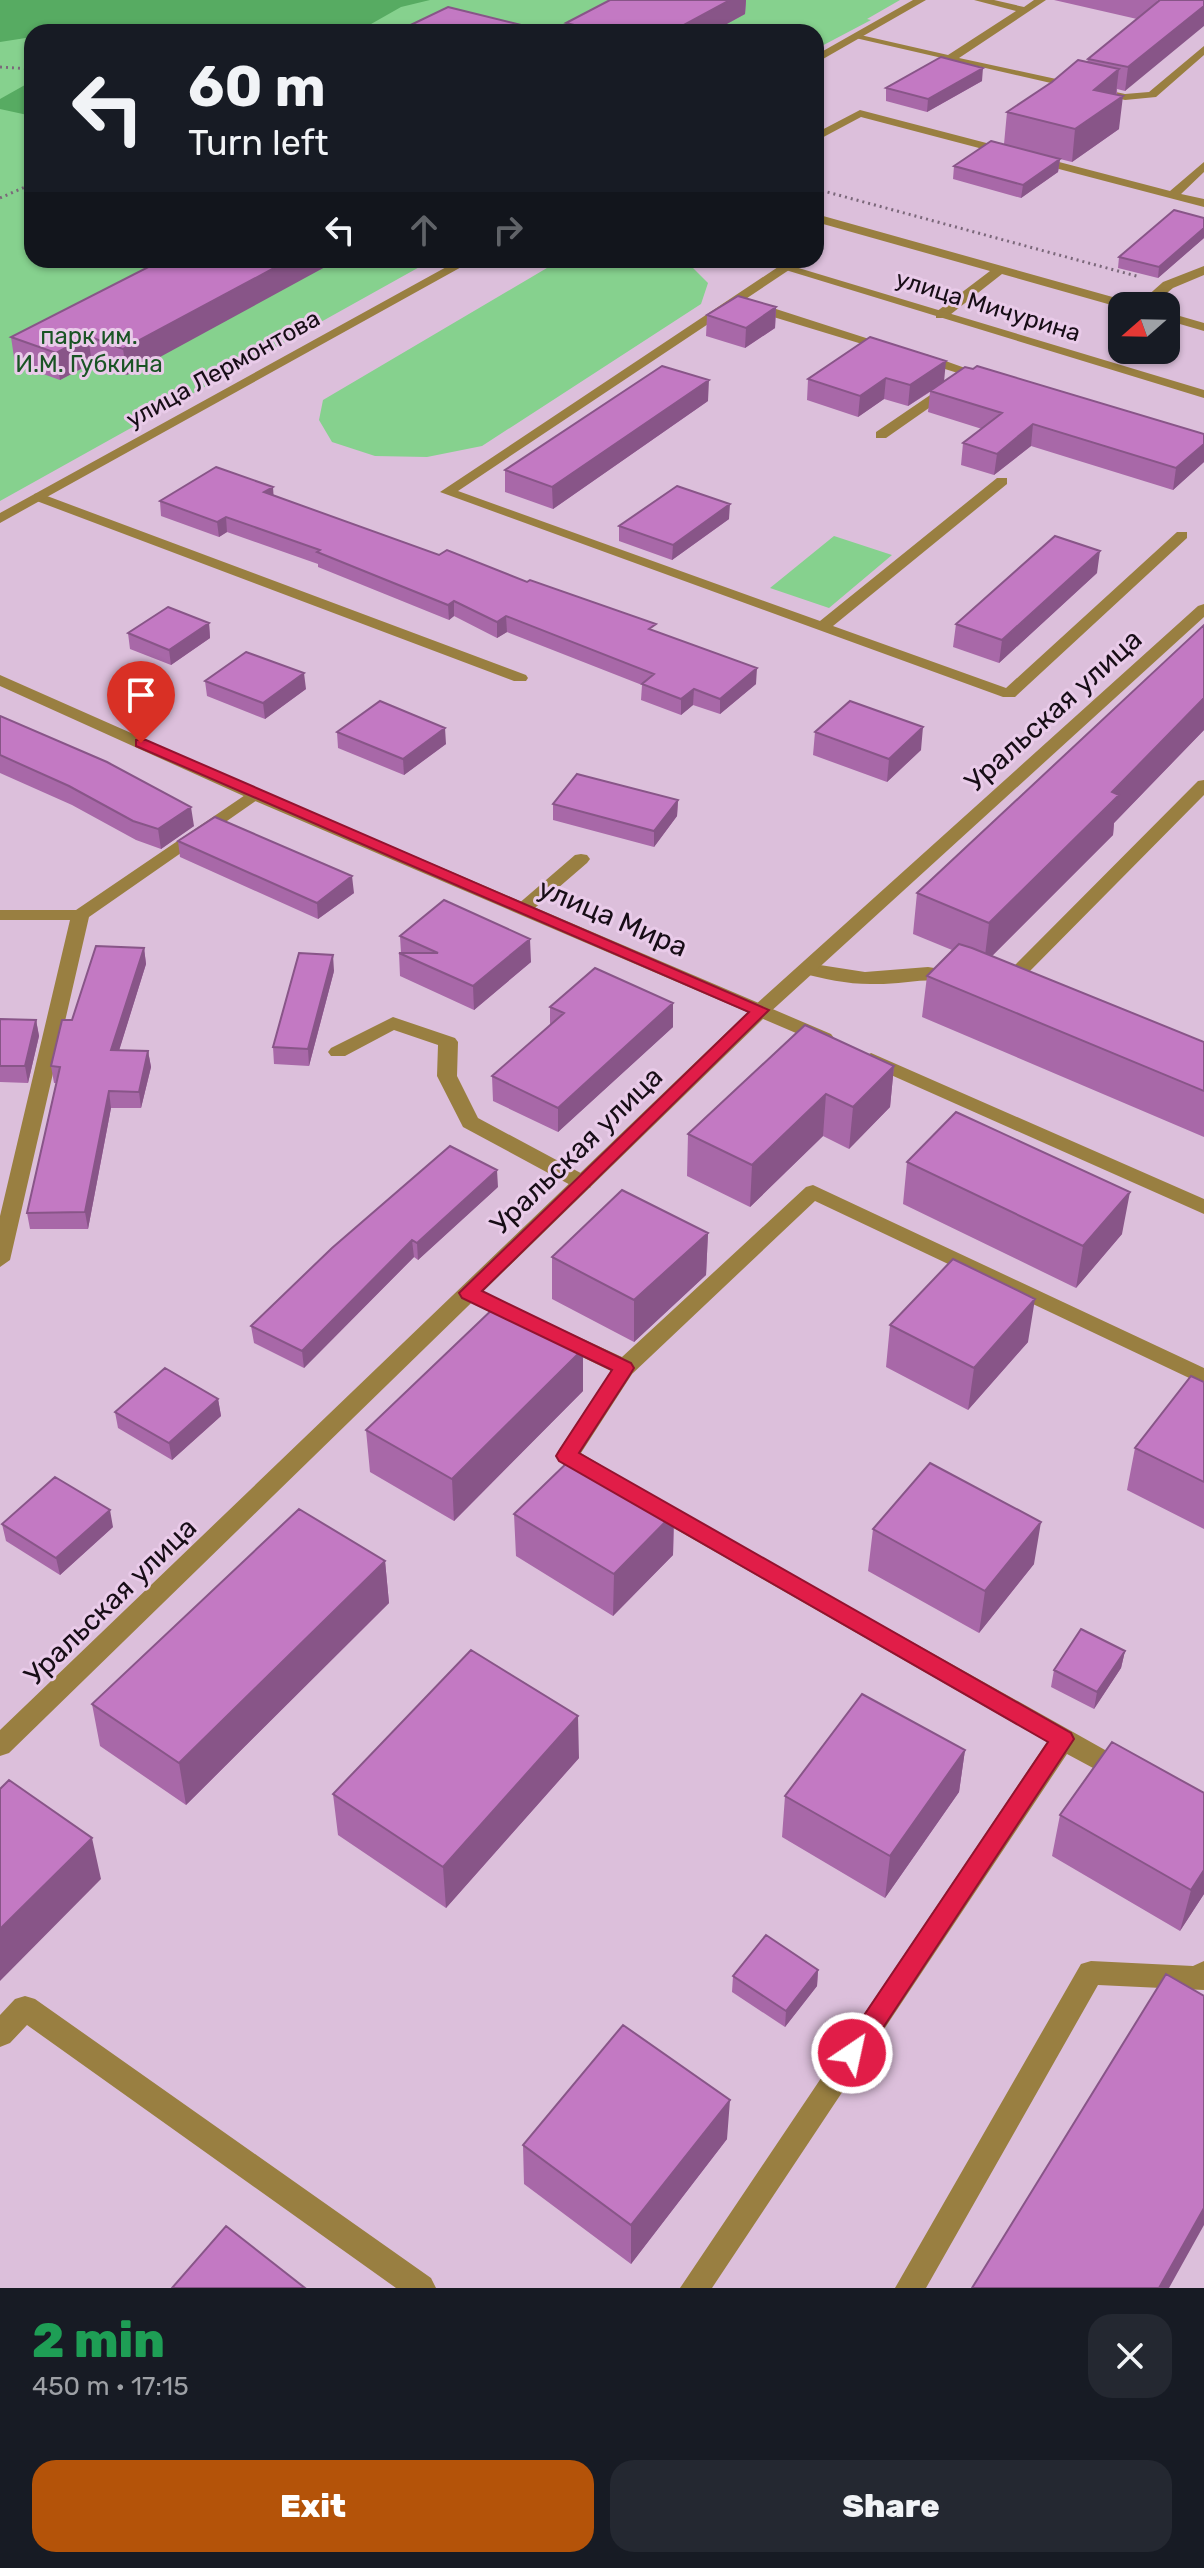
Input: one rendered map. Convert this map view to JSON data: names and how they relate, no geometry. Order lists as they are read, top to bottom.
{
  "streets": {
    "street": [
      "улица Мичурина",
      "улица Лермонтова",
      "Уральская улица",
      "улица Мира"
    ]
  },
  "crossings": [
    ["Уральская улица", "улица Мира"]
  ],
  "parks": ["парк им. И.М. Губкина"],
  "north": "left",
  "page": {
    "turn": ["60 m", "Turn left"],
    "heading": ["2 min", "450 m · 17:15"],
    "buttons": ["Exit", "Share"]
  }
}
